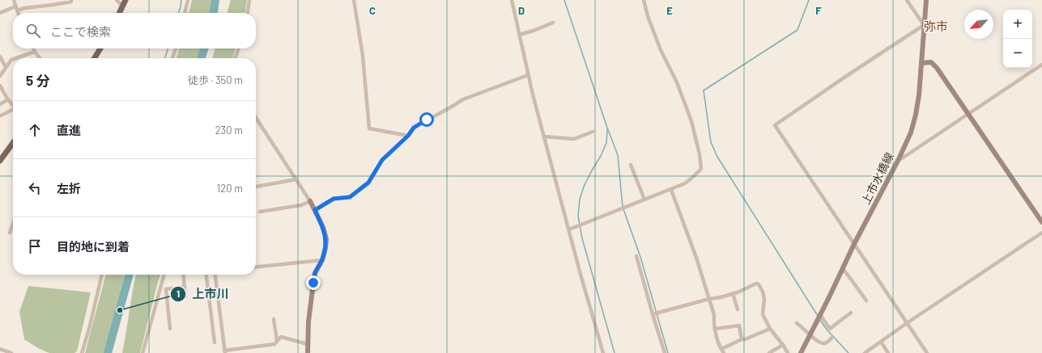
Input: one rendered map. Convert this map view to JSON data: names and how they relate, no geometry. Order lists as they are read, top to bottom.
{
  "streets": {
    "main road": ["上市水橋線"]
  },
  "districts": ["弥市"],
  "places": ["上市川"],
  "north": "bottom left",
  "page": {
    "map_buttons": ["+", "−"],
    "search": "ここで検索",
    "heading": ["5 分", "徒歩 · 350 m"],
    "list": [
      ["直進", "230 m"],
      ["左折", "120 m"],
      "目的地に到着"
    ]
  },
  "grid": {
    "columns": [
      "C",
      "D",
      "E",
      "F"
    ]
  }
}
